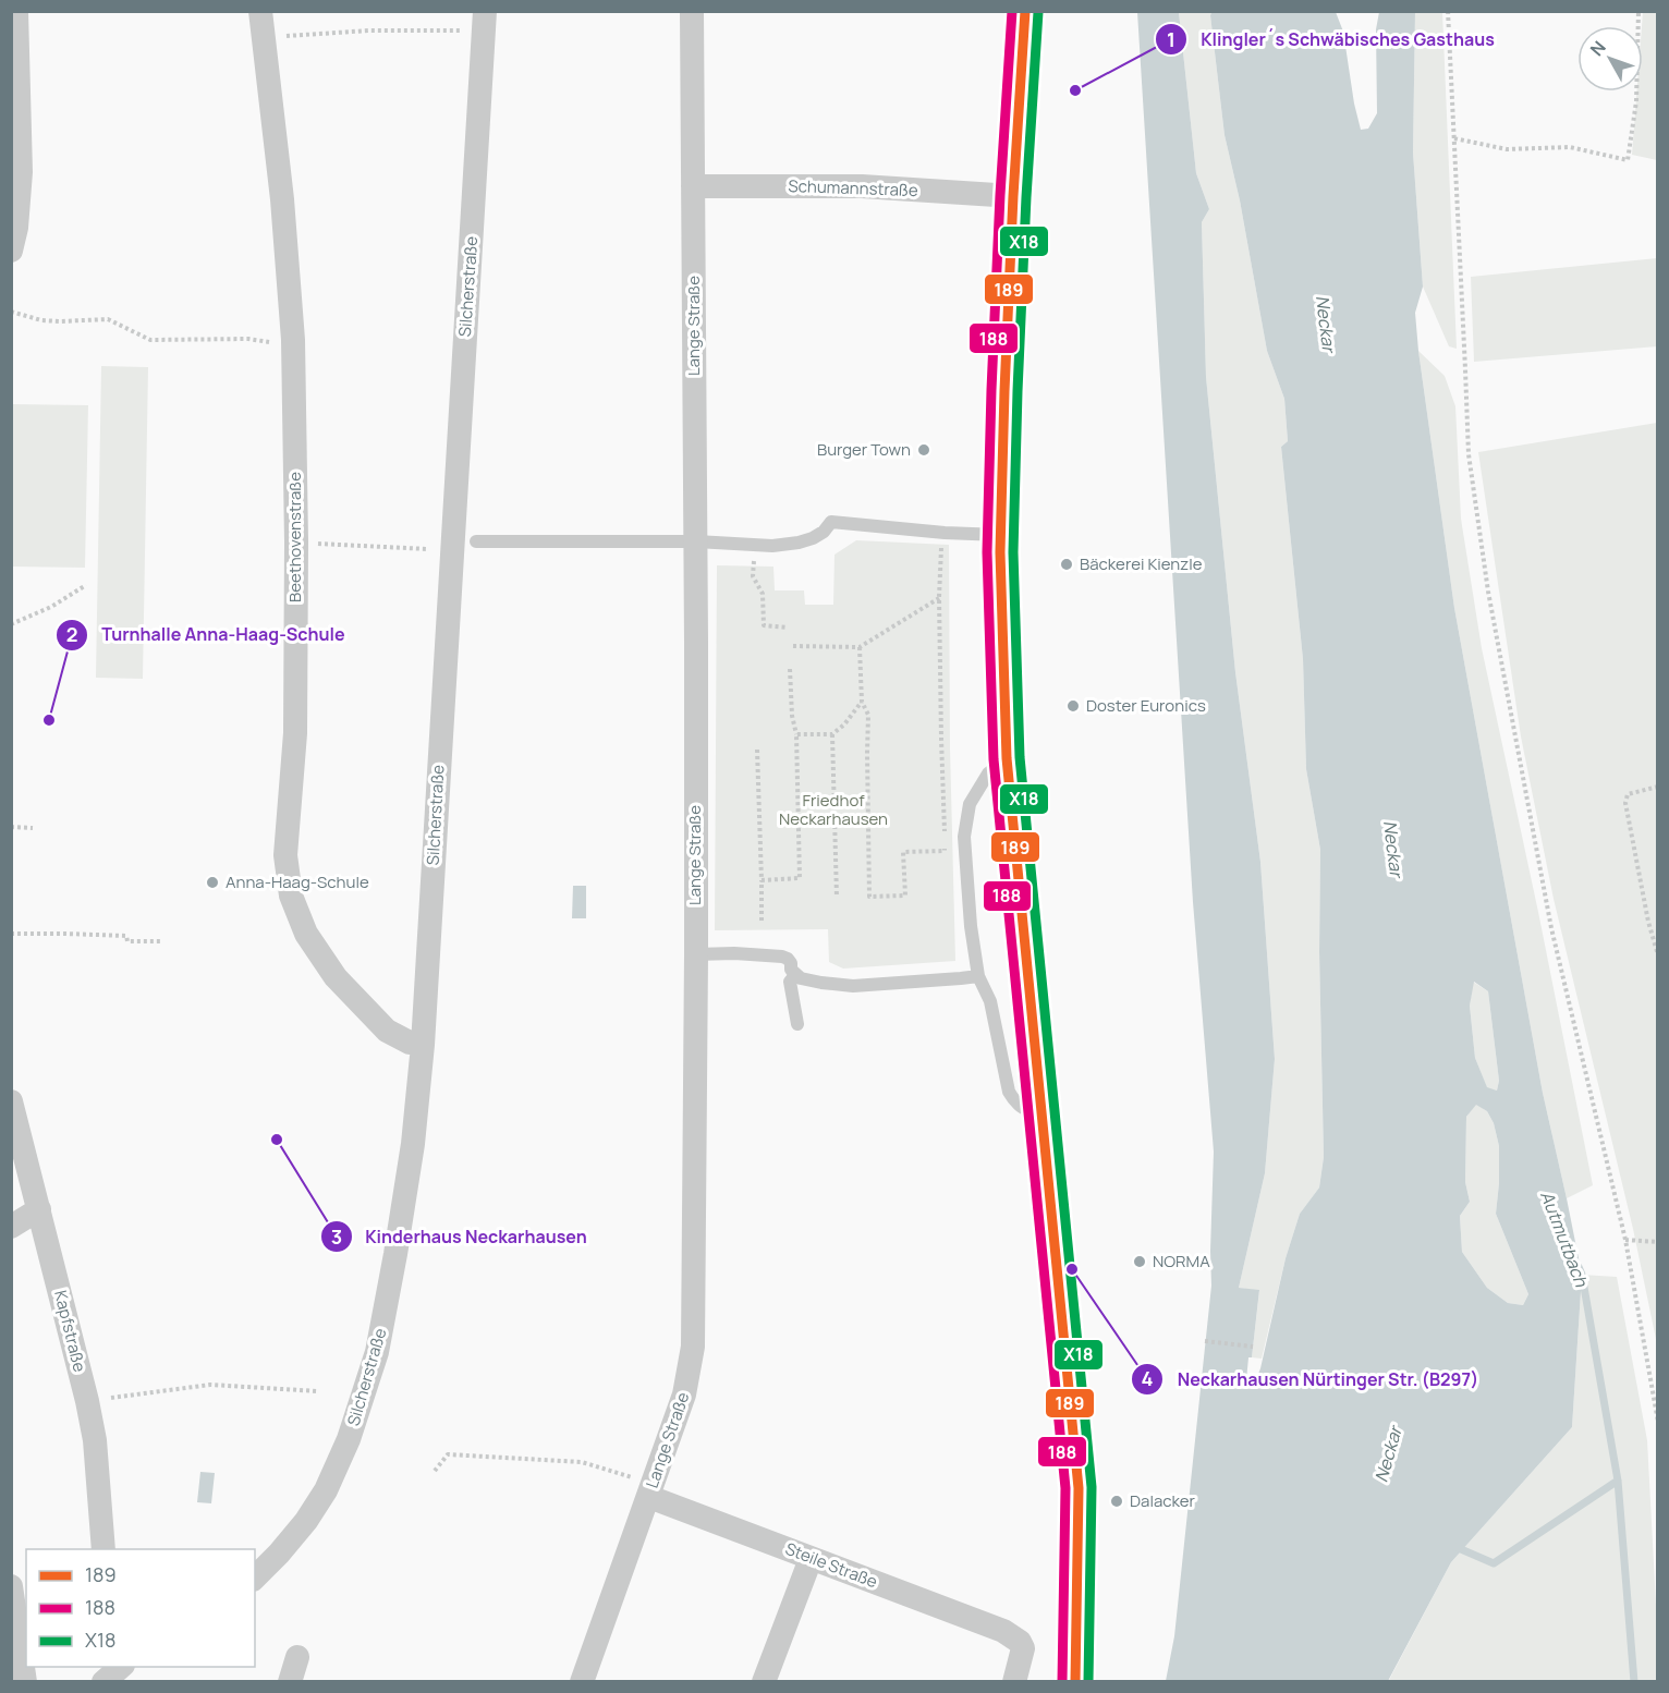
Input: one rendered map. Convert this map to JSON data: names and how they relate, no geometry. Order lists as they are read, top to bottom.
{
  "streets": {
    "street": [
      "Schumannstraße",
      "Silcherstraße",
      "Lange Straße",
      "Beethovenstraße",
      "Kapfstraße",
      "Steile Straße"
    ]
  },
  "crossings": [
    ["Schumannstraße", "Lange Straße"],
    ["Silcherstraße", "Beethovenstraße"],
    ["Lange Straße", "Steile Straße"]
  ],
  "water": ["Neckar", "Autmutbach"],
  "parks": ["Friedhof Neckarhausen"],
  "places": [
    "Klingler´s Schwäbisches Gasthaus",
    "Burger Town",
    "Bäckerei Kienzle",
    "Doster Euronics",
    "Turnhalle Anna-Haag-Schule",
    "Anna-Haag-Schule",
    "Kinderhaus Neckarhausen",
    "NORMA",
    "Neckarhausen Nürtinger Str. (B297)",
    "Dalacker"
  ],
  "lines": ["transit line 189", "transit line 188", "transit line X18"],
  "legend": ["189", "188", "X18"],
  "north": "top left"
}
